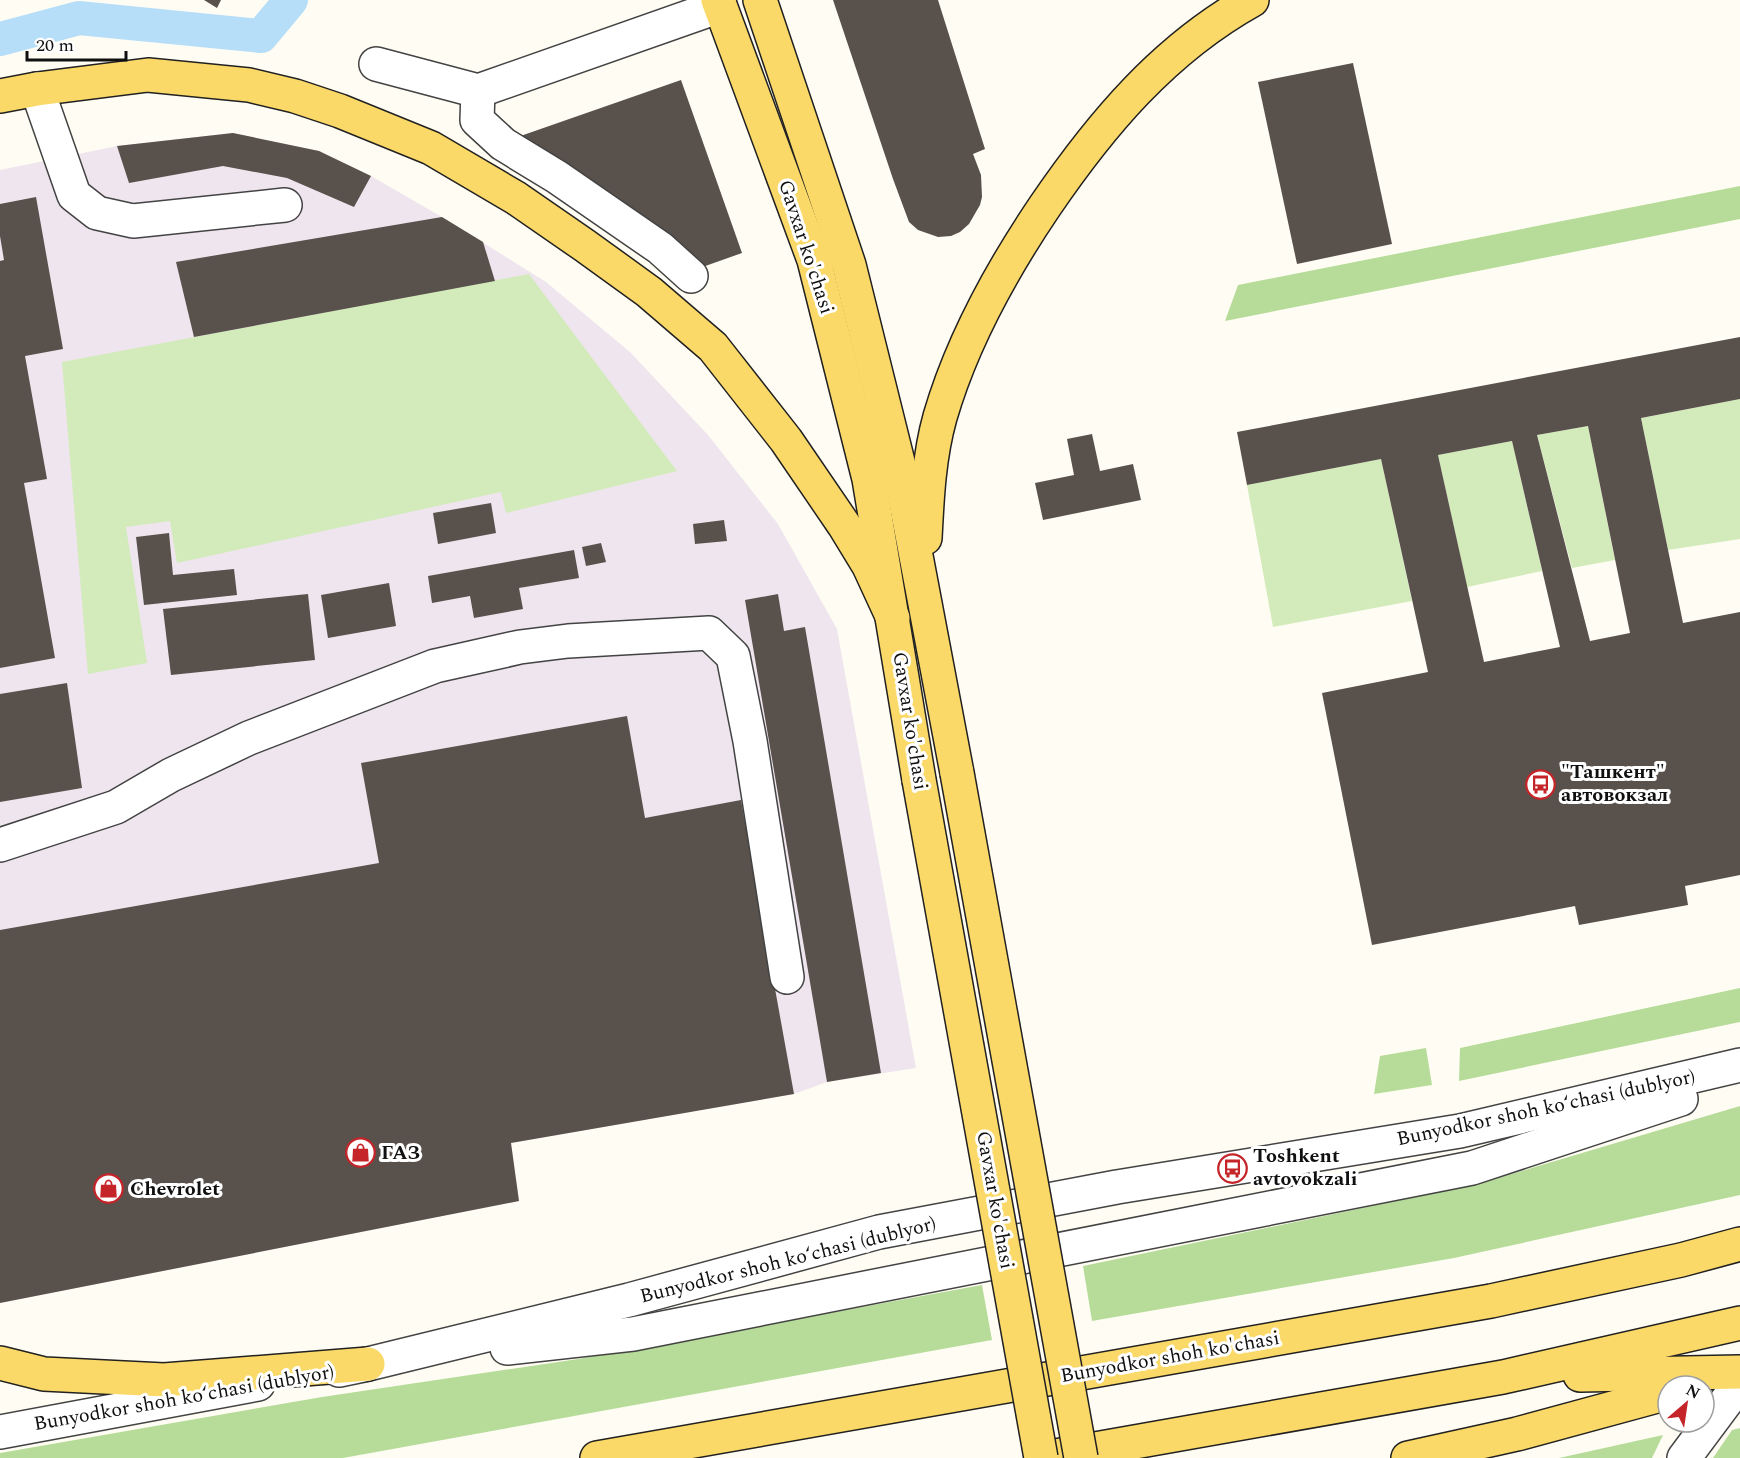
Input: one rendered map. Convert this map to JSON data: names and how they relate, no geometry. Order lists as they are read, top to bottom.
{
  "streets": {
    "main road": ["Gavxar ko'chasi", "Bunyodkor shoh ko'chasi"],
    "street": ["Bunyodkor shoh koʻchasi (dublyor)"]
  },
  "places": {
    "bus stop": ["\"Ташкент\" автовокзал", "Toshkent avtovokzali"],
    "shop": ["ГАЗ", "Chevrolet"]
  },
  "scale_bar": "20 m",
  "north": "top right"
}
